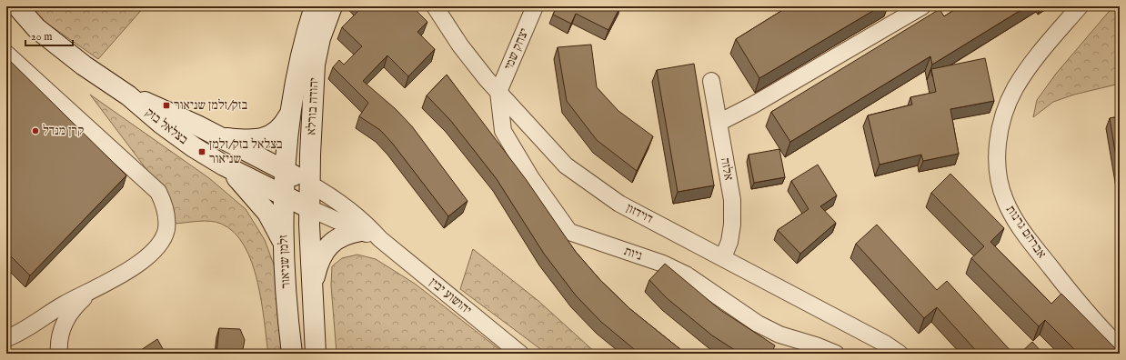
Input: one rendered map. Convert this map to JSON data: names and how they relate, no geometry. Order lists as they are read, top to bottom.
{
  "streets": {
    "street": [
      "יצחק שמי",
      "יהודה בורלא",
      "בצלאל בזק",
      "אלזה",
      "דוידזון",
      "אברהם גרנות",
      "ניות",
      "זלמן שניאור",
      "יהושוע יבין"
    ]
  },
  "crossings": [
    ["יצחק שמי", "דוידזון"],
    ["יצחק שמי", "ניות"],
    ["יהודה בורלא", "בצלאל בזק"],
    ["יהודה בורלא", "זלמן שניאור"],
    ["יהודה בורלא", "יהושוע יבין"],
    ["בצלאל בזק", "זלמן שניאור"],
    ["בצלאל בזק", "יהושוע יבין"],
    ["אלזה", "דוידזון"],
    ["דוידזון", "ניות"],
    ["זלמן שניאור", "יהושוע יבין"]
  ],
  "places": {
    "transit": ["בזק/זלמן שניאור", "בצלאל בזק/זלמן שניאור"],
    "other": ["קרן מנדל"]
  },
  "scale_bar": "20 m"
}
